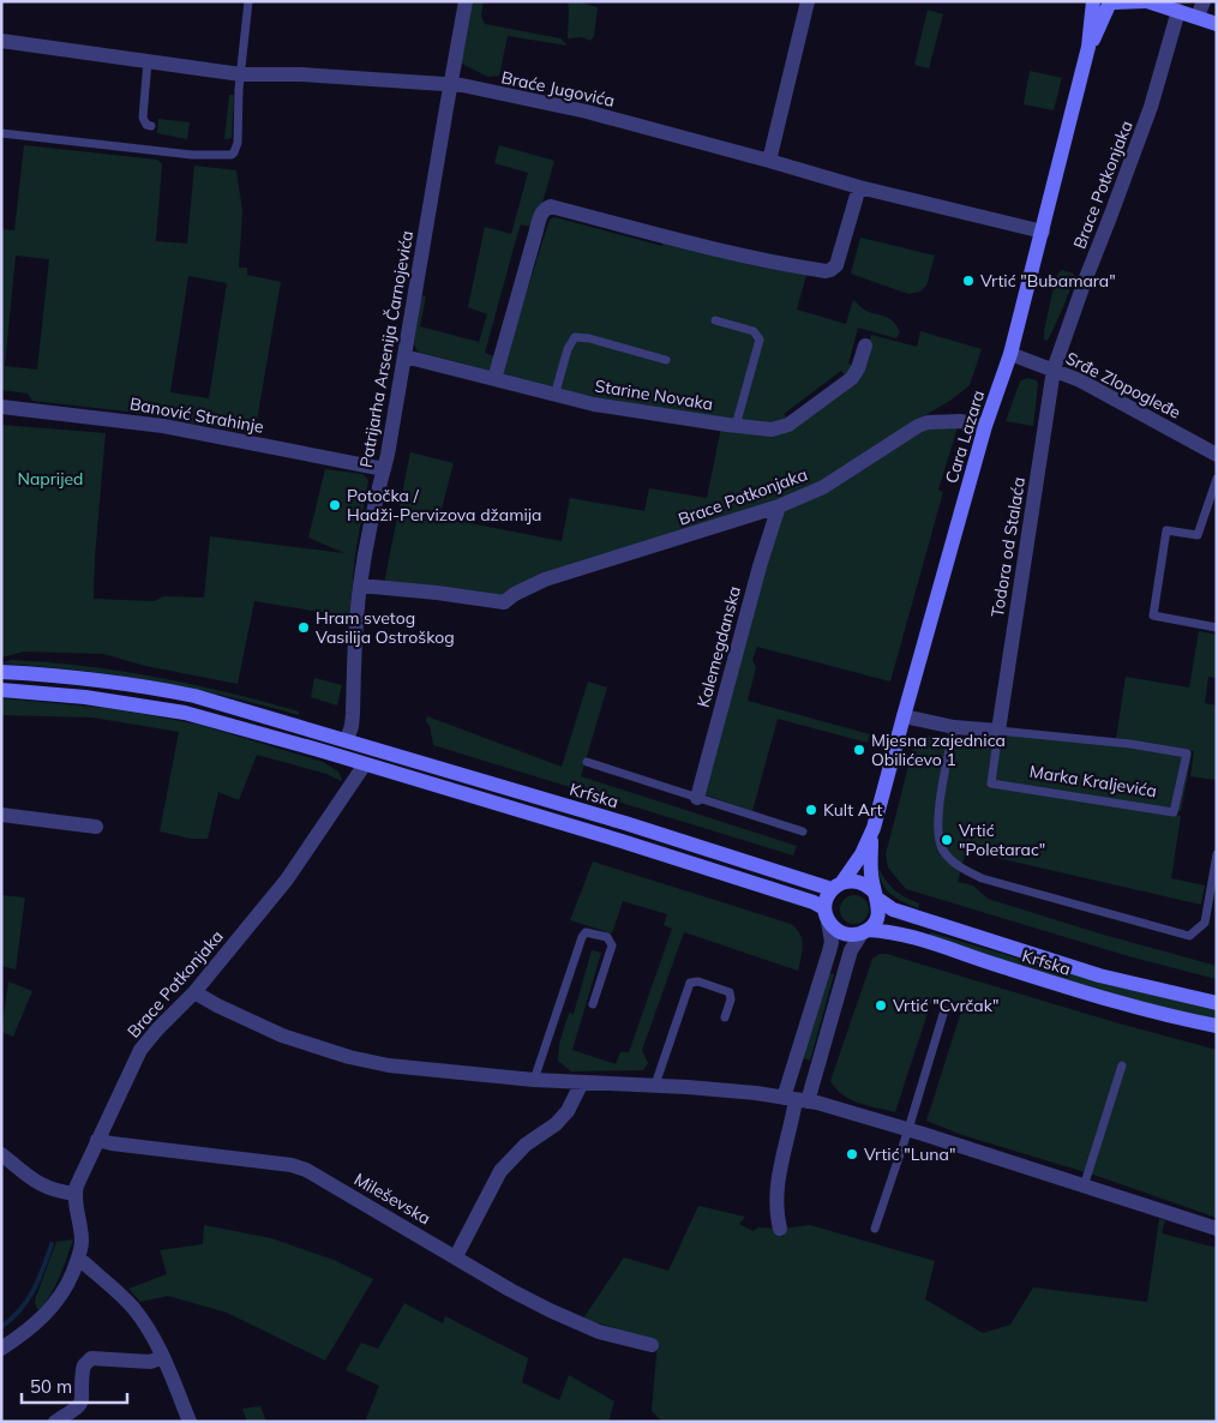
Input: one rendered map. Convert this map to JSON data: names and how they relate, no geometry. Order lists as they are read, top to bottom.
{
  "streets": {
    "main road": ["Cara Lazara", "Krfska"],
    "street": [
      "Braće Jugovića",
      "Brace Potkonjaka",
      "Patrijarha Arsenija Čarnojevića",
      "Srđe Zlopogleđe",
      "Starine Novaka",
      "Banović Strahinje",
      "Todora od Stalaća",
      "Kalemegdanska",
      "Marka Kraljevića",
      "Mileševska"
    ]
  },
  "crossings": [
    ["Braće Jugovića", "Patrijarha Arsenija Čarnojevića"],
    ["Braće Jugovića", "Cara Lazara"],
    ["Brace Potkonjaka", "Patrijarha Arsenija Čarnojevića"],
    ["Brace Potkonjaka", "Srđe Zlopogleđe"],
    ["Brace Potkonjaka", "Cara Lazara"],
    ["Brace Potkonjaka", "Todora od Stalaća"],
    ["Brace Potkonjaka", "Kalemegdanska"],
    ["Brace Potkonjaka", "Mileševska"],
    ["Patrijarha Arsenija Čarnojevića", "Starine Novaka"],
    ["Patrijarha Arsenija Čarnojevića", "Banović Strahinje"],
    ["Patrijarha Arsenija Čarnojevića", "Krfska"],
    ["Srđe Zlopogleđe", "Cara Lazara"],
    ["Srđe Zlopogleđe", "Todora od Stalaća"],
    ["Cara Lazara", "Marka Kraljevića"],
    ["Cara Lazara", "Krfska"],
    ["Todora od Stalaća", "Marka Kraljevića"]
  ],
  "parks": ["Naprijed"],
  "places": [
    "Vrtić \"Bubamara\"",
    "Potočka / Hadži-Pervizova džamija",
    "Hram svetog Vasilija Ostroškog",
    "Mjesna zajednica Obilićevo 1",
    "Kult Art",
    "Vrtić \"Poletarac\"",
    "Vrtić \"Cvrčak\"",
    "Vrtić \"Luna\""
  ],
  "scale_bar": "50 m"
}
